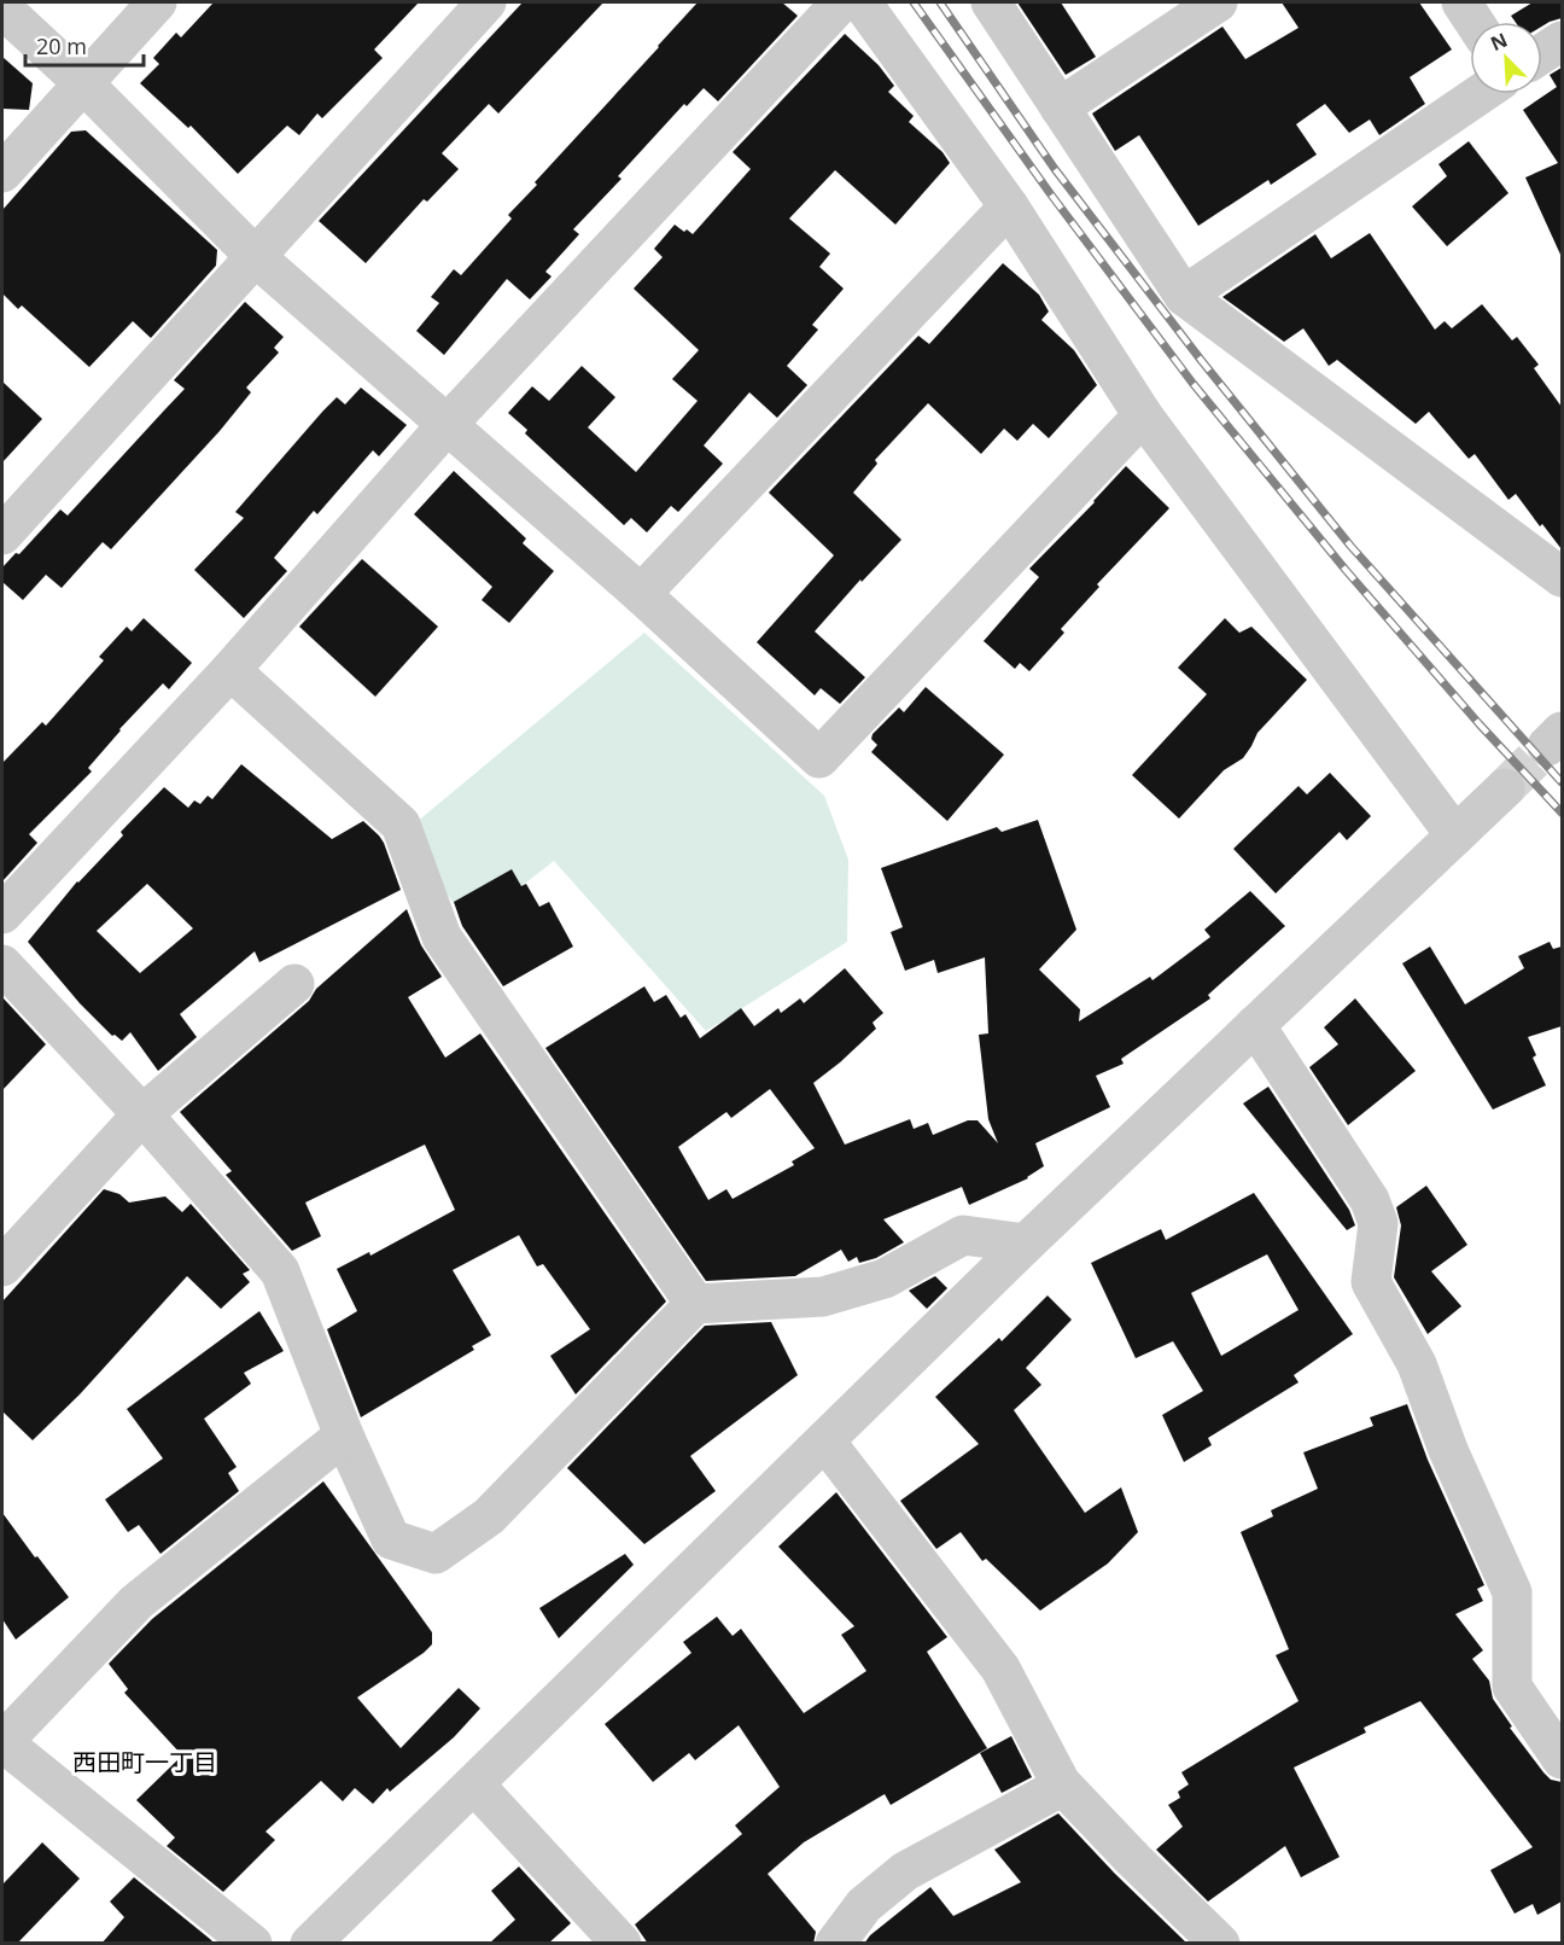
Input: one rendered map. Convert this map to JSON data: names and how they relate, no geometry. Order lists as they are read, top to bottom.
{
  "districts": ["西田町一丁目"],
  "scale_bar": "20 m",
  "north": "top left"
}
